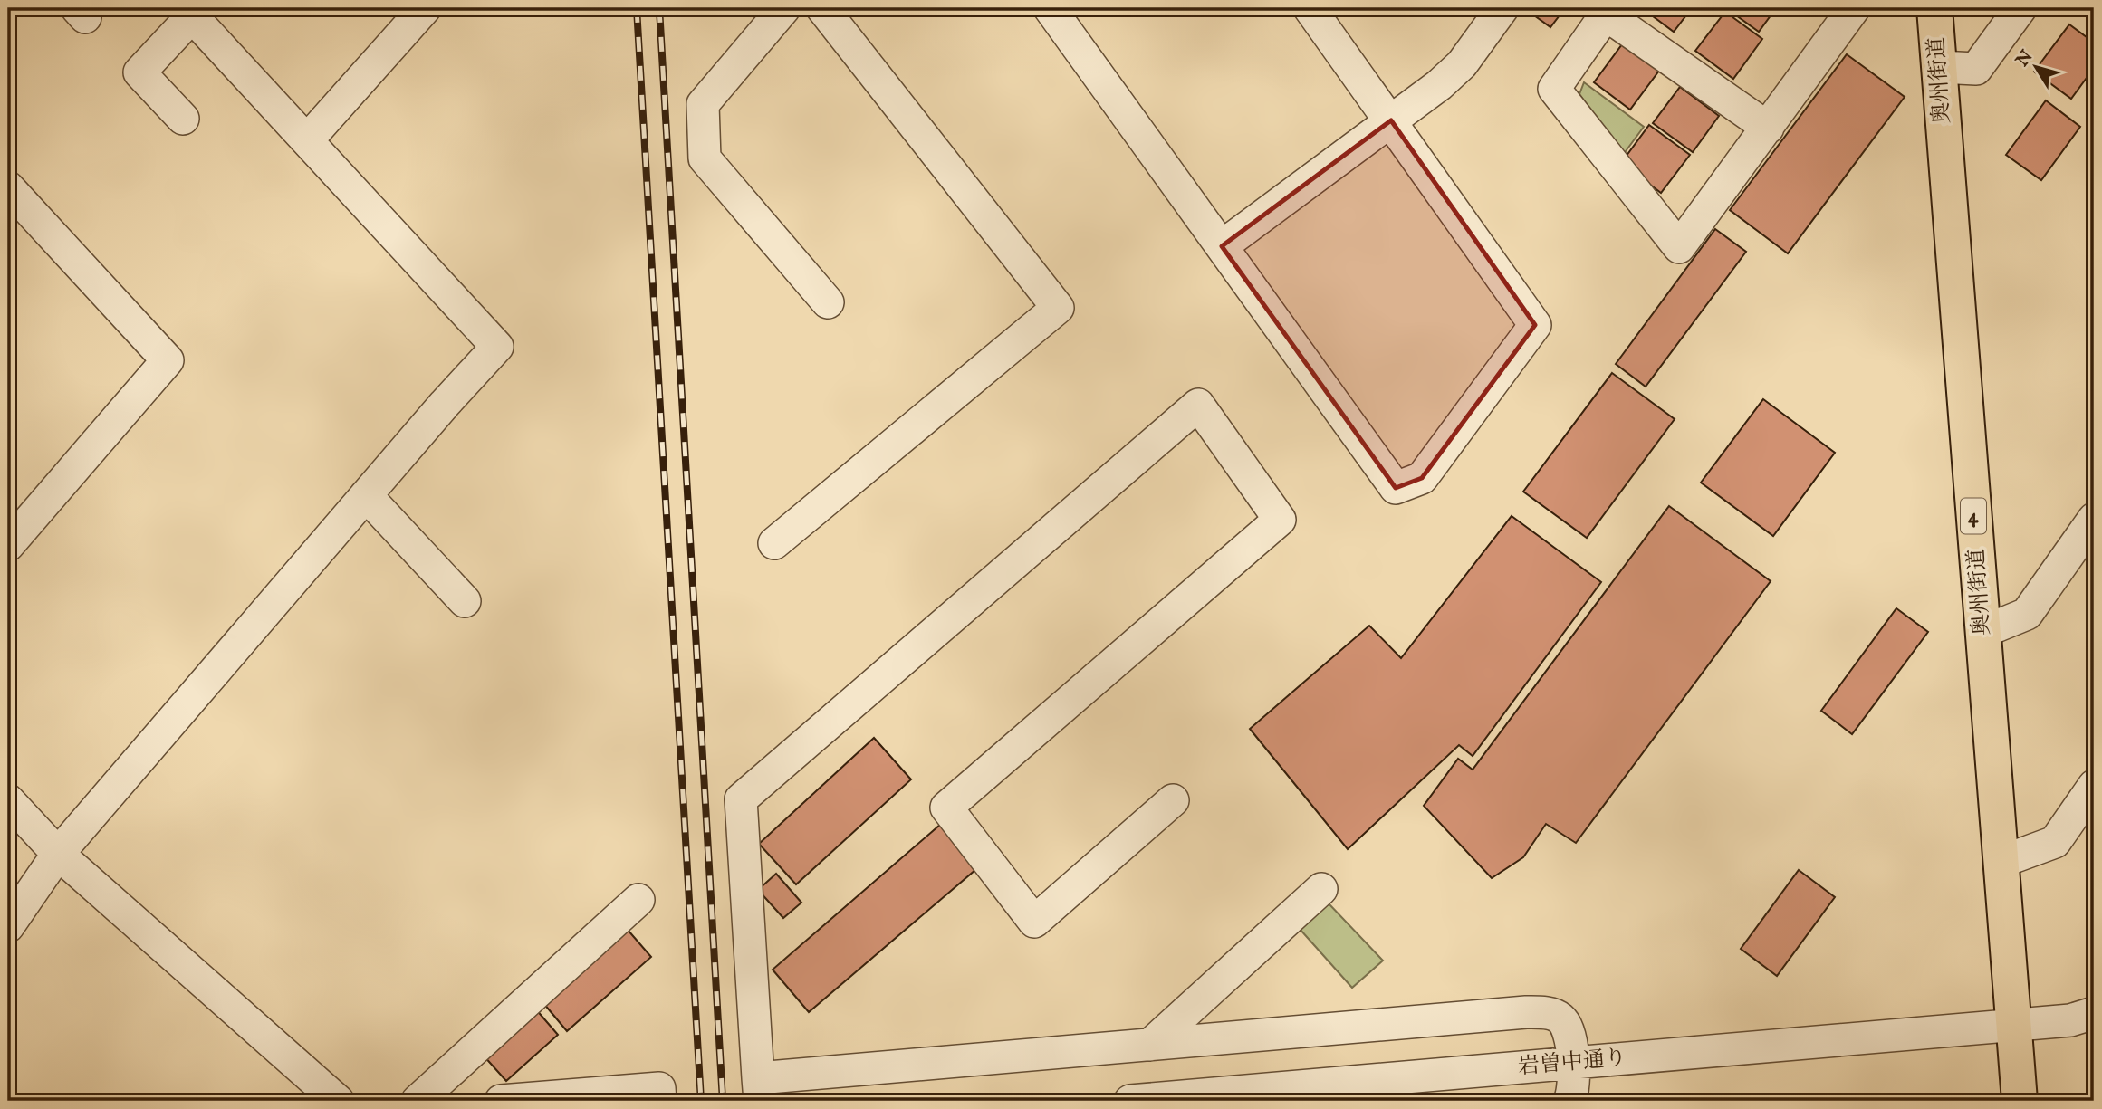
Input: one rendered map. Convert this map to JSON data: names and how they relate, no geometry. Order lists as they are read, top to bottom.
{
  "streets": {
    "highway": ["奥州街道", "4"],
    "street": ["岩曽中通り"]
  },
  "crossings": [
    ["奥州街道", "岩曽中通り"]
  ],
  "north": "top left"
}
